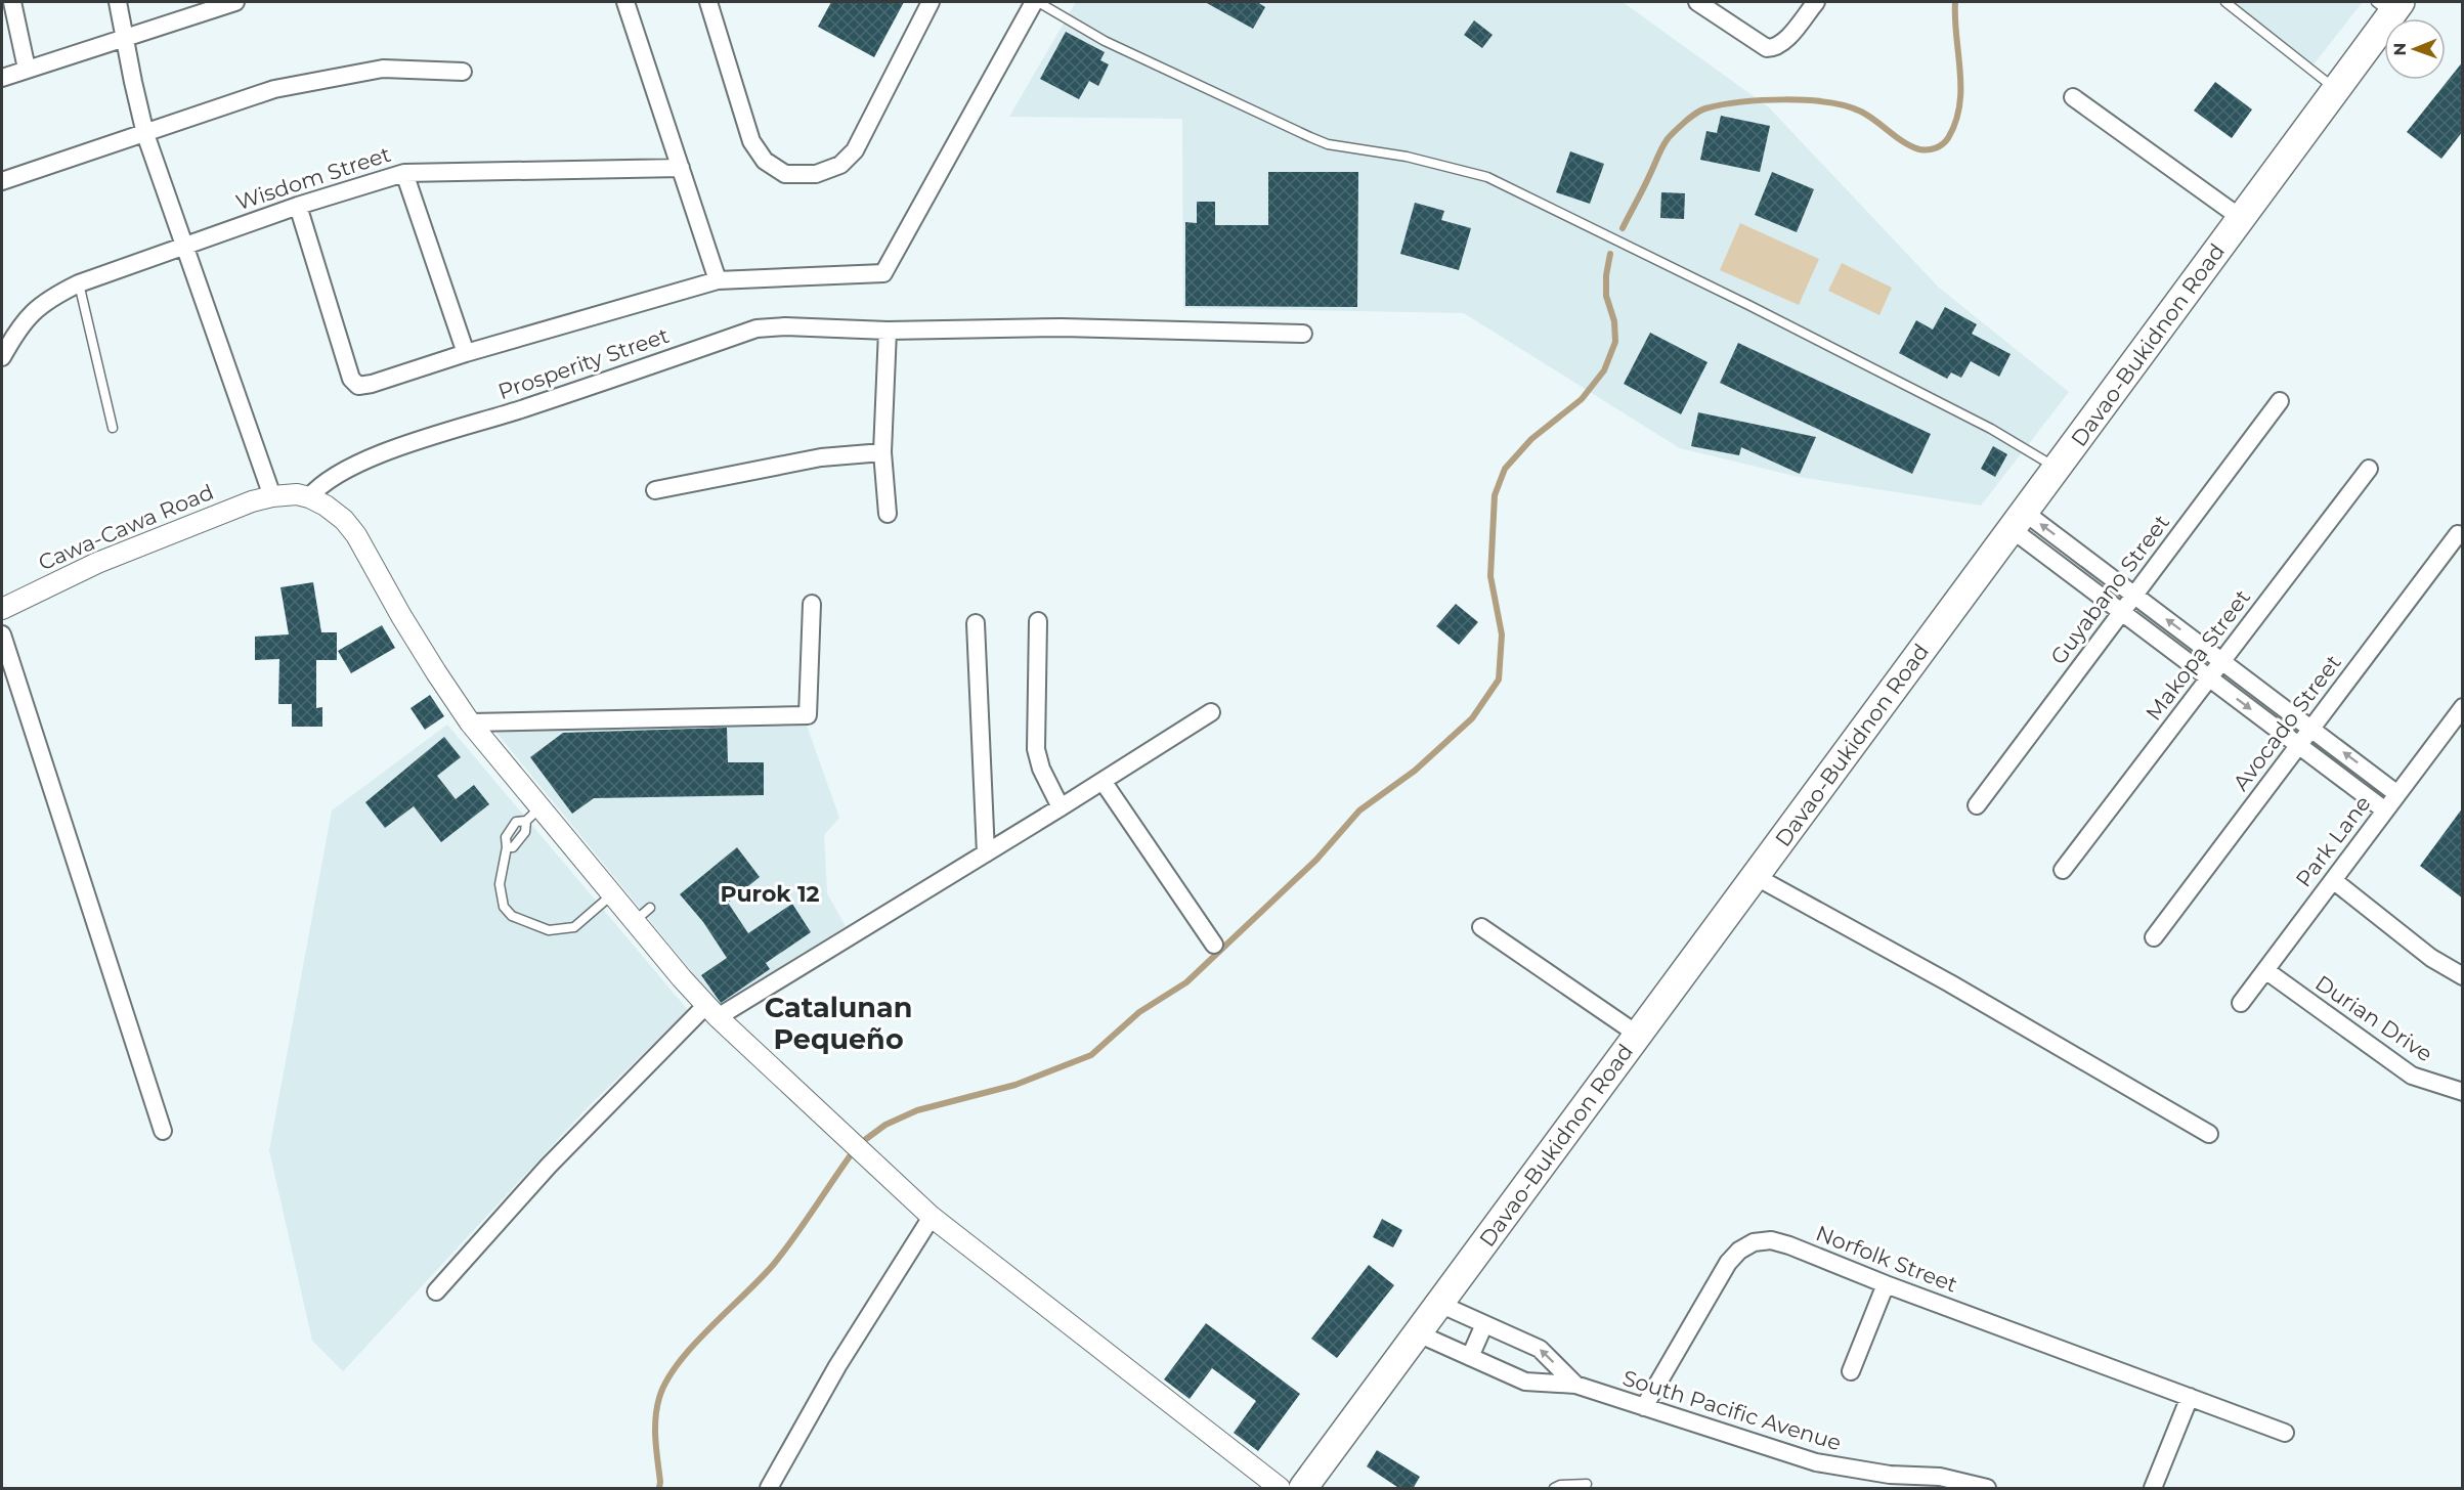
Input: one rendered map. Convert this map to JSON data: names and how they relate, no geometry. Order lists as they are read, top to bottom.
{
  "streets": {
    "highway": ["Davao-Bukidnon Road"],
    "street": [
      "Wisdom Street",
      "Prosperity Street",
      "Cawa-Cawa Road",
      "Guyabano Street",
      "Makopa Street",
      "Avocado Street",
      "Park Lane",
      "Durian Drive",
      "Norfolk Street",
      "South Pacific Avenue"
    ]
  },
  "crossings": [
    ["Davao-Bukidnon Road", "South Pacific Avenue"],
    ["Park Lane", "Durian Drive"],
    ["Norfolk Street", "South Pacific Avenue"]
  ],
  "districts": ["Purok 12", "Catalunan Pequeño"],
  "north": "left"
}
